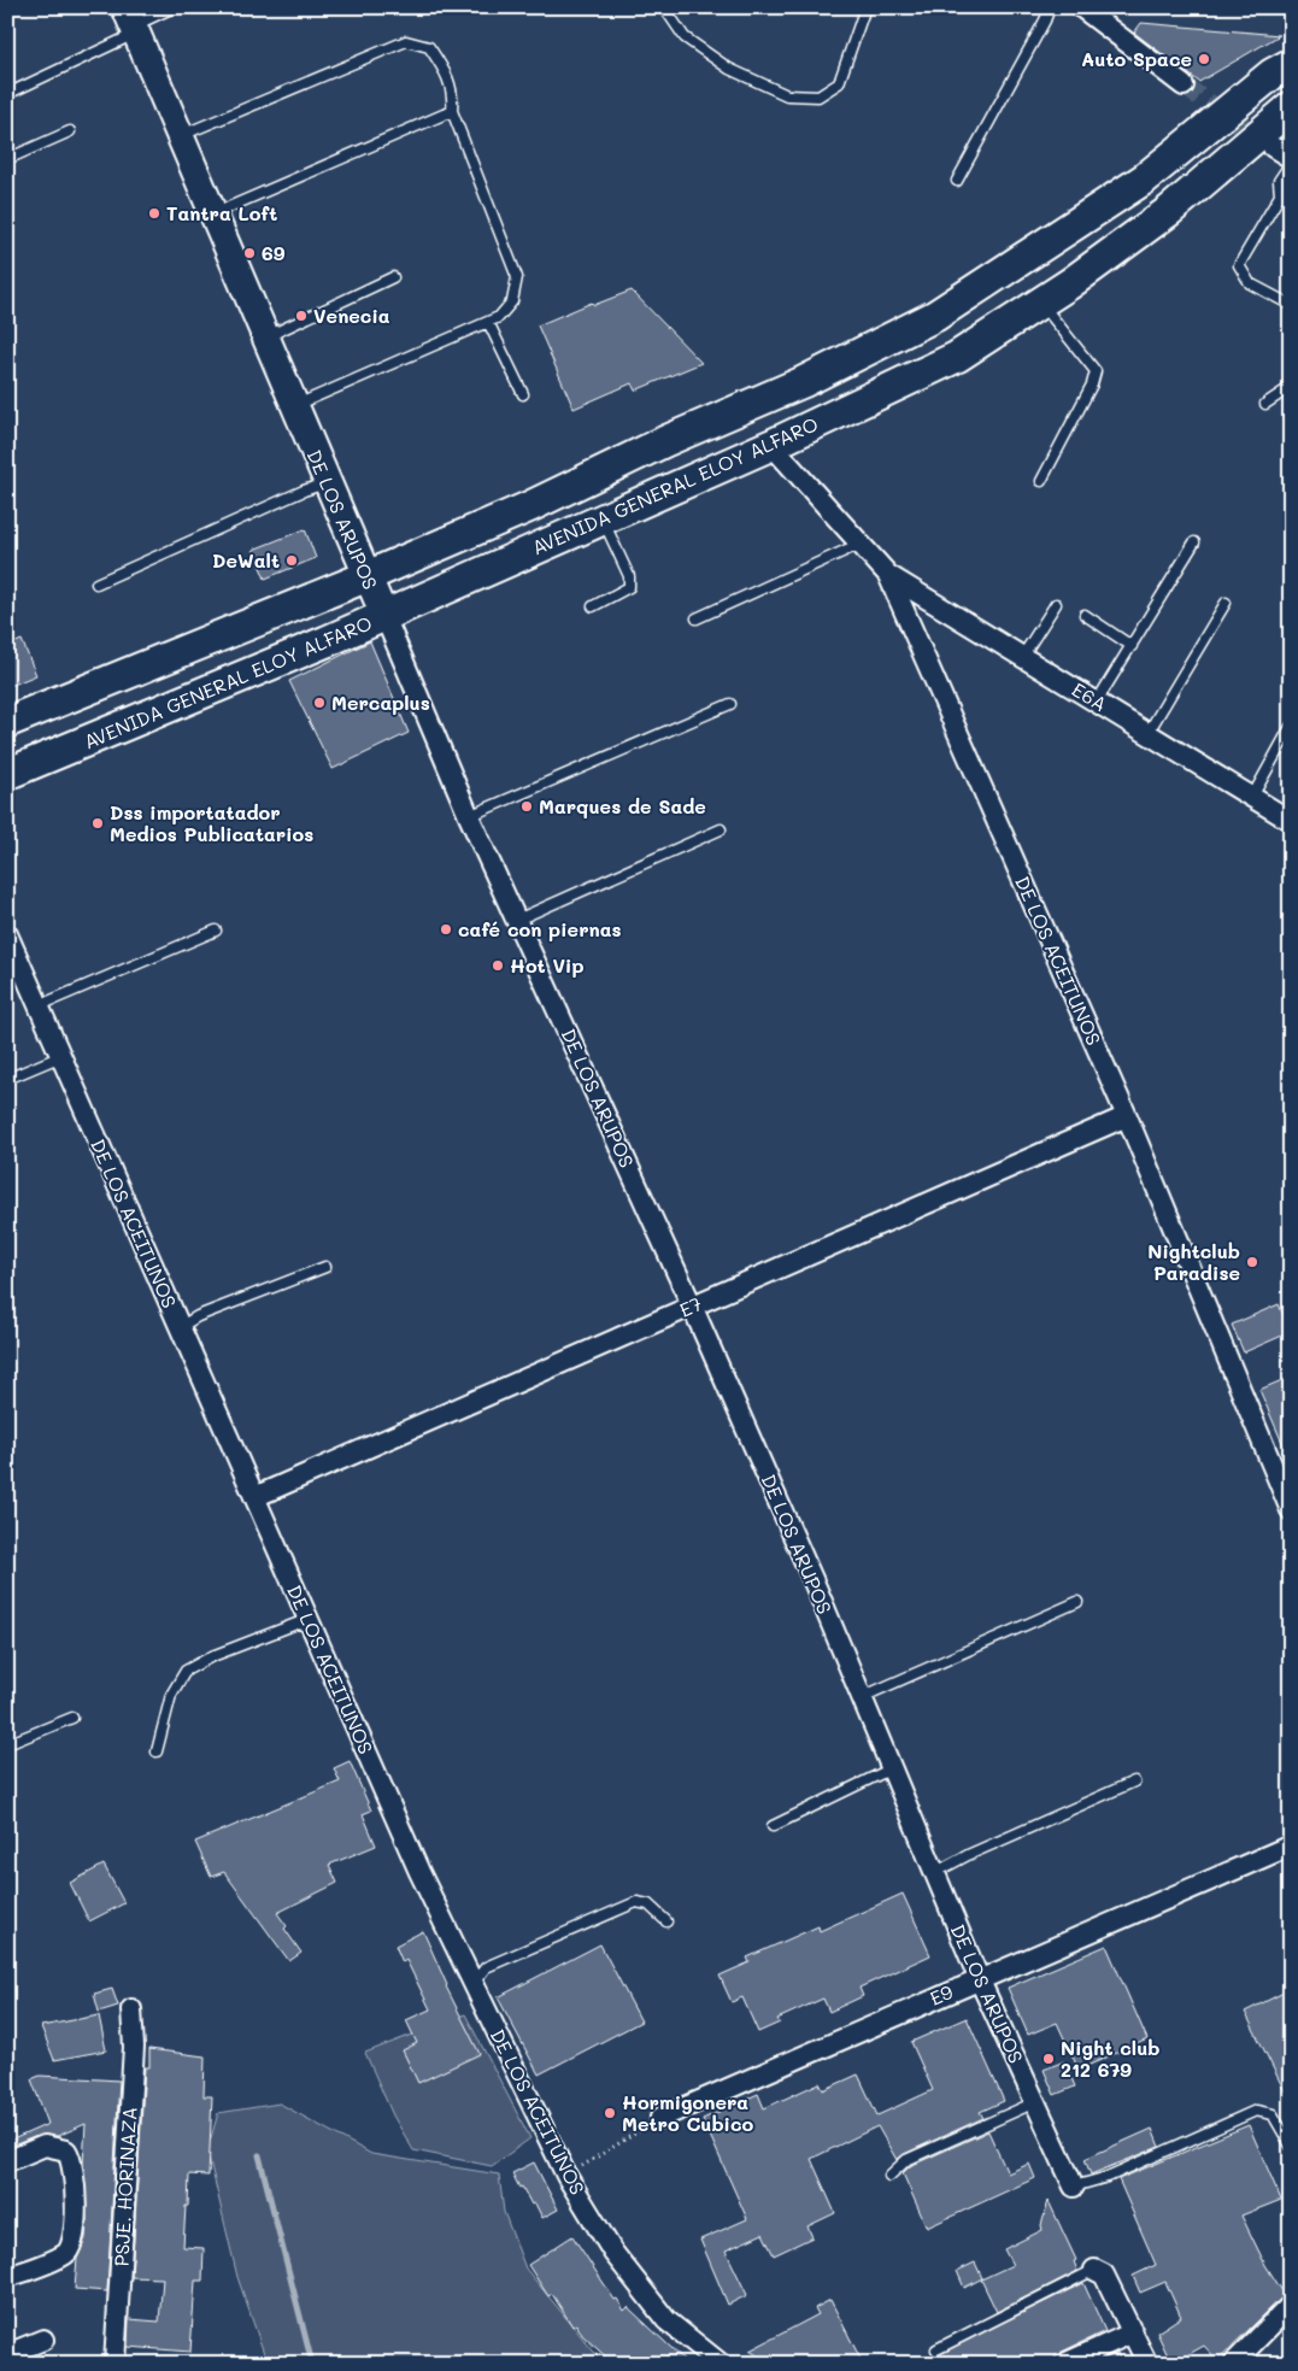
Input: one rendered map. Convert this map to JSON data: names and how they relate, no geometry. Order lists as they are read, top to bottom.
{
  "streets": {
    "main road": ["AVENIDA GENERAL ELOY ALFARO"],
    "street": [
      "DE LOS ARUPOS",
      "E6A",
      "DE LOS ACEITUNOS",
      "E7",
      "E9",
      "PSJE. HORINAZA"
    ]
  },
  "crossings": [
    ["AVENIDA GENERAL ELOY ALFARO", "DE LOS ARUPOS"],
    ["AVENIDA GENERAL ELOY ALFARO", "DE LOS ACEITUNOS"],
    ["DE LOS ARUPOS", "E7"],
    ["DE LOS ARUPOS", "E9"],
    ["E6A", "DE LOS ACEITUNOS"],
    ["DE LOS ACEITUNOS", "E7"]
  ],
  "places": [
    "Auto Space",
    "Tantra Loft",
    "69",
    "Venecia",
    "DeWalt",
    "Mercaplus",
    "Marques de Sade",
    "Dss importatador Medios Publicatarios",
    "café con piernas",
    "Hot Vip",
    "Nightclub Paradise",
    "Night club 212 679",
    "Hormigonera Metro Cubico"
  ]
}
